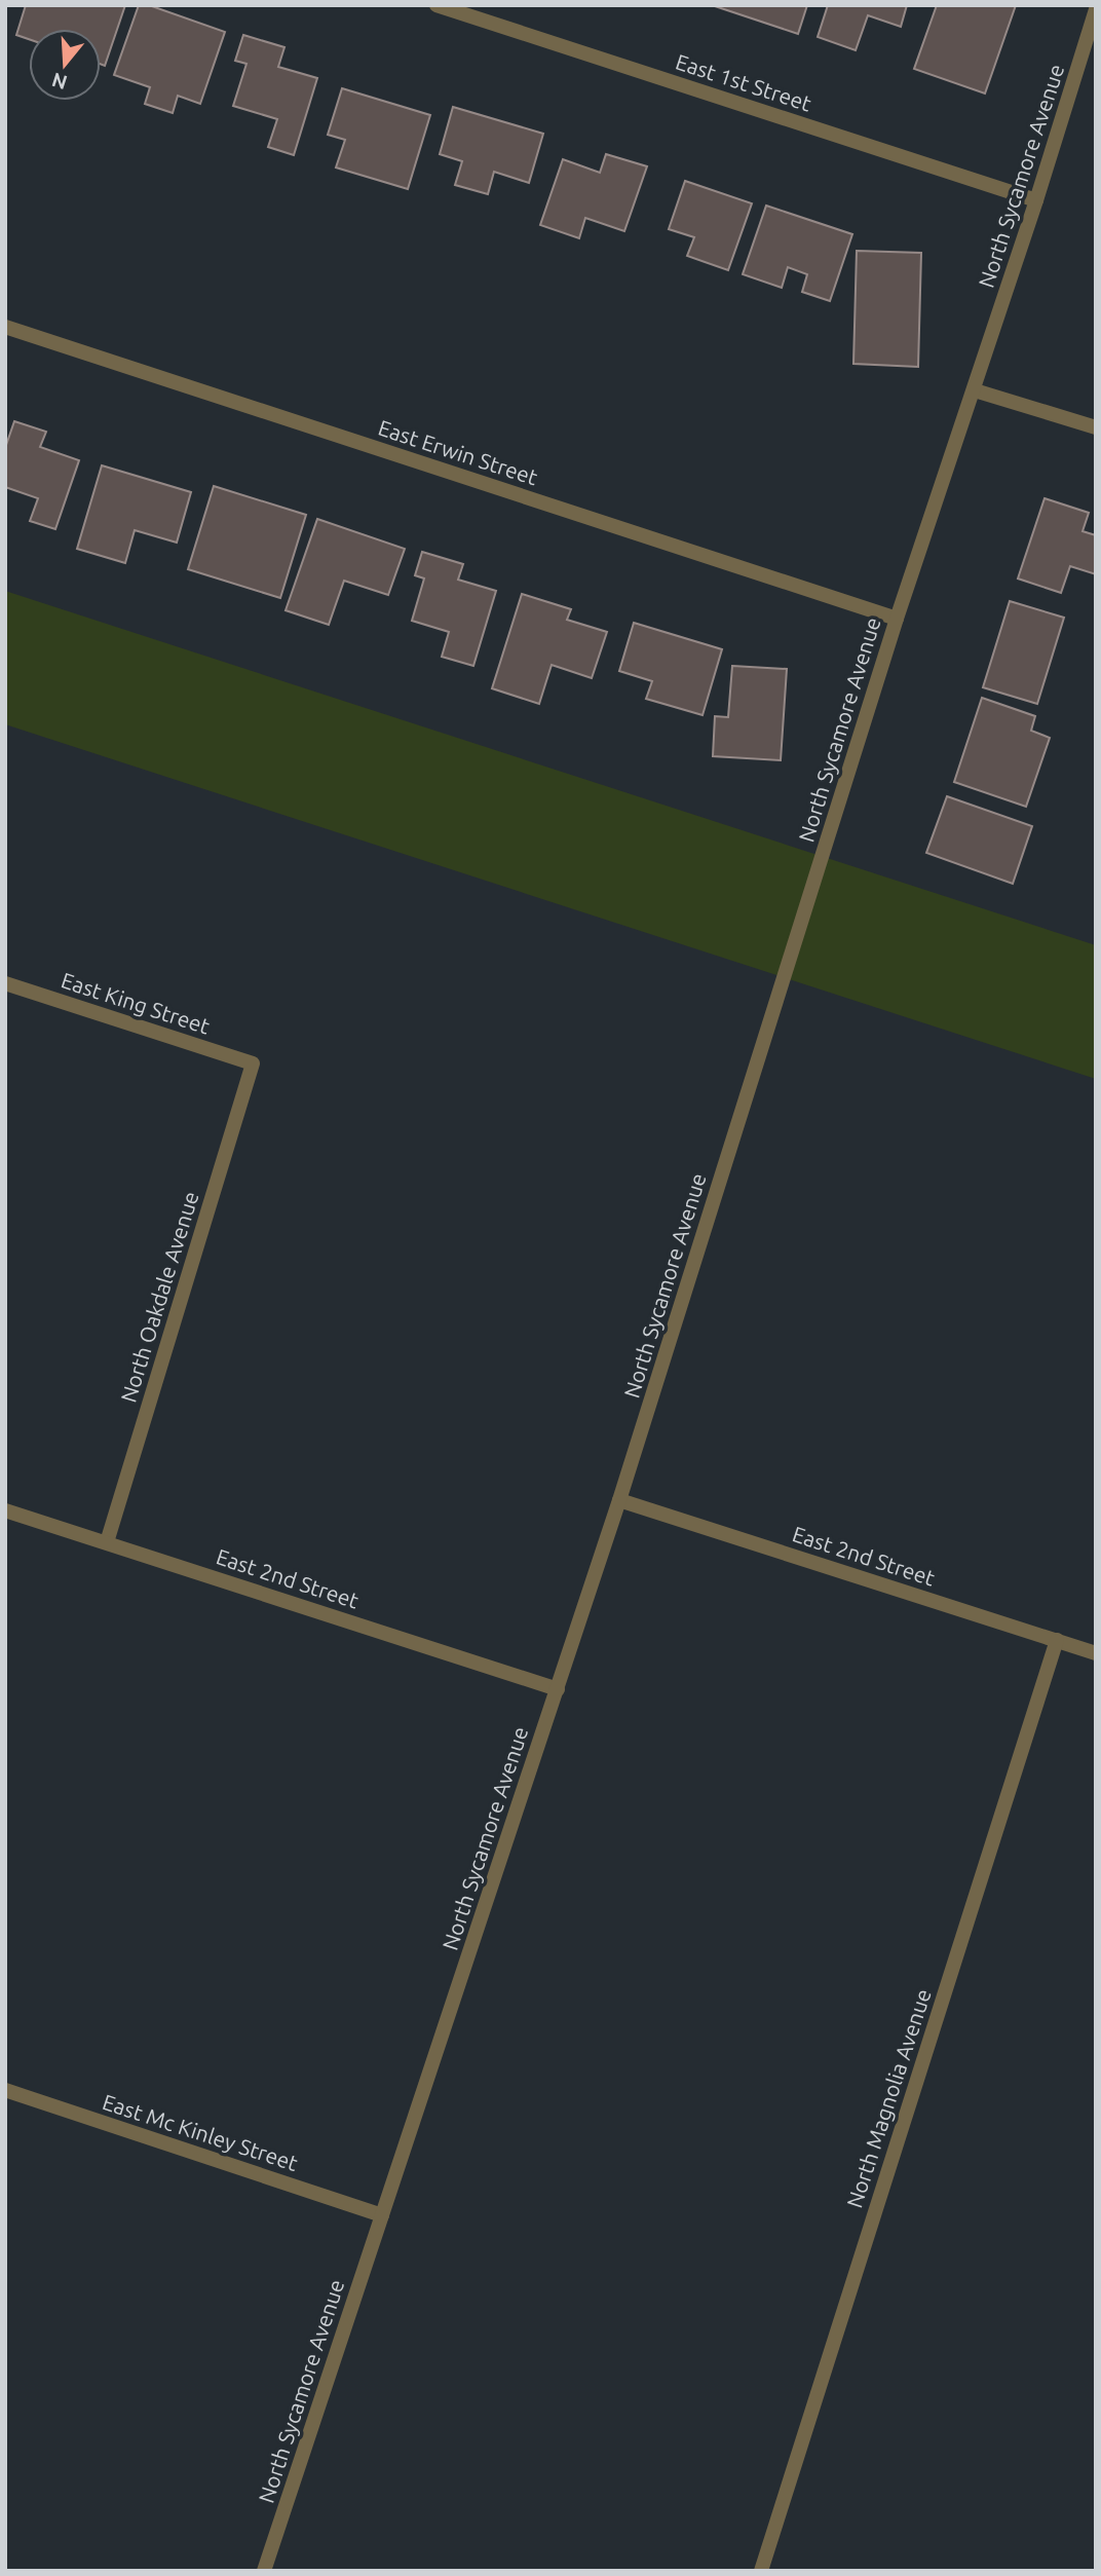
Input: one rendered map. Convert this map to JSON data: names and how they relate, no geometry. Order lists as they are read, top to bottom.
{
  "streets": {
    "street": [
      "East 1st Street",
      "North Sycamore Avenue",
      "East Erwin Street",
      "East King Street",
      "North Oakdale Avenue",
      "East 2nd Street",
      "North Magnolia Avenue",
      "East Mc Kinley Street"
    ]
  },
  "crossings": [
    ["East 1st Street", "North Sycamore Avenue"],
    ["North Sycamore Avenue", "East Erwin Street"],
    ["North Sycamore Avenue", "East 2nd Street"],
    ["North Sycamore Avenue", "East Mc Kinley Street"],
    ["East King Street", "North Oakdale Avenue"],
    ["North Oakdale Avenue", "East 2nd Street"],
    ["East 2nd Street", "North Magnolia Avenue"]
  ],
  "north": "bottom"
}
